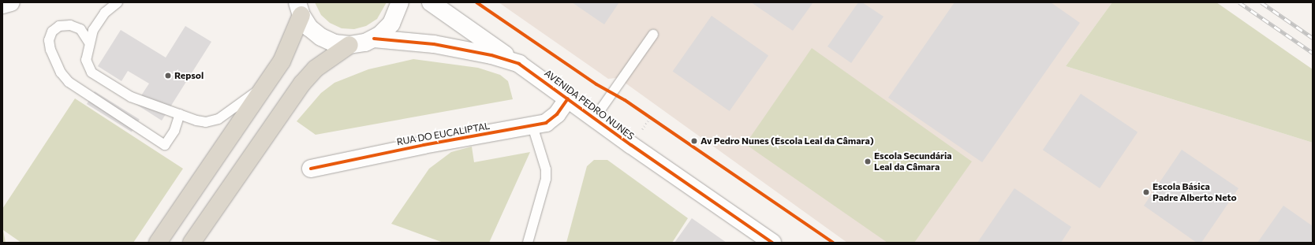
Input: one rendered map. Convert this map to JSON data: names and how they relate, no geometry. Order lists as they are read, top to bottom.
{
  "streets": {
    "street": ["AVENIDA PEDRO NUNES", "RUA DO EUCALIPTAL"]
  },
  "crossings": [
    ["AVENIDA PEDRO NUNES", "RUA DO EUCALIPTAL"]
  ],
  "places": [
    "Repsol",
    "Av Pedro Nunes (Escola Leal da Câmara)",
    "Escola Secundária Leal da Câmara",
    "Escola Básica Padre Alberto Neto"
  ]
}
